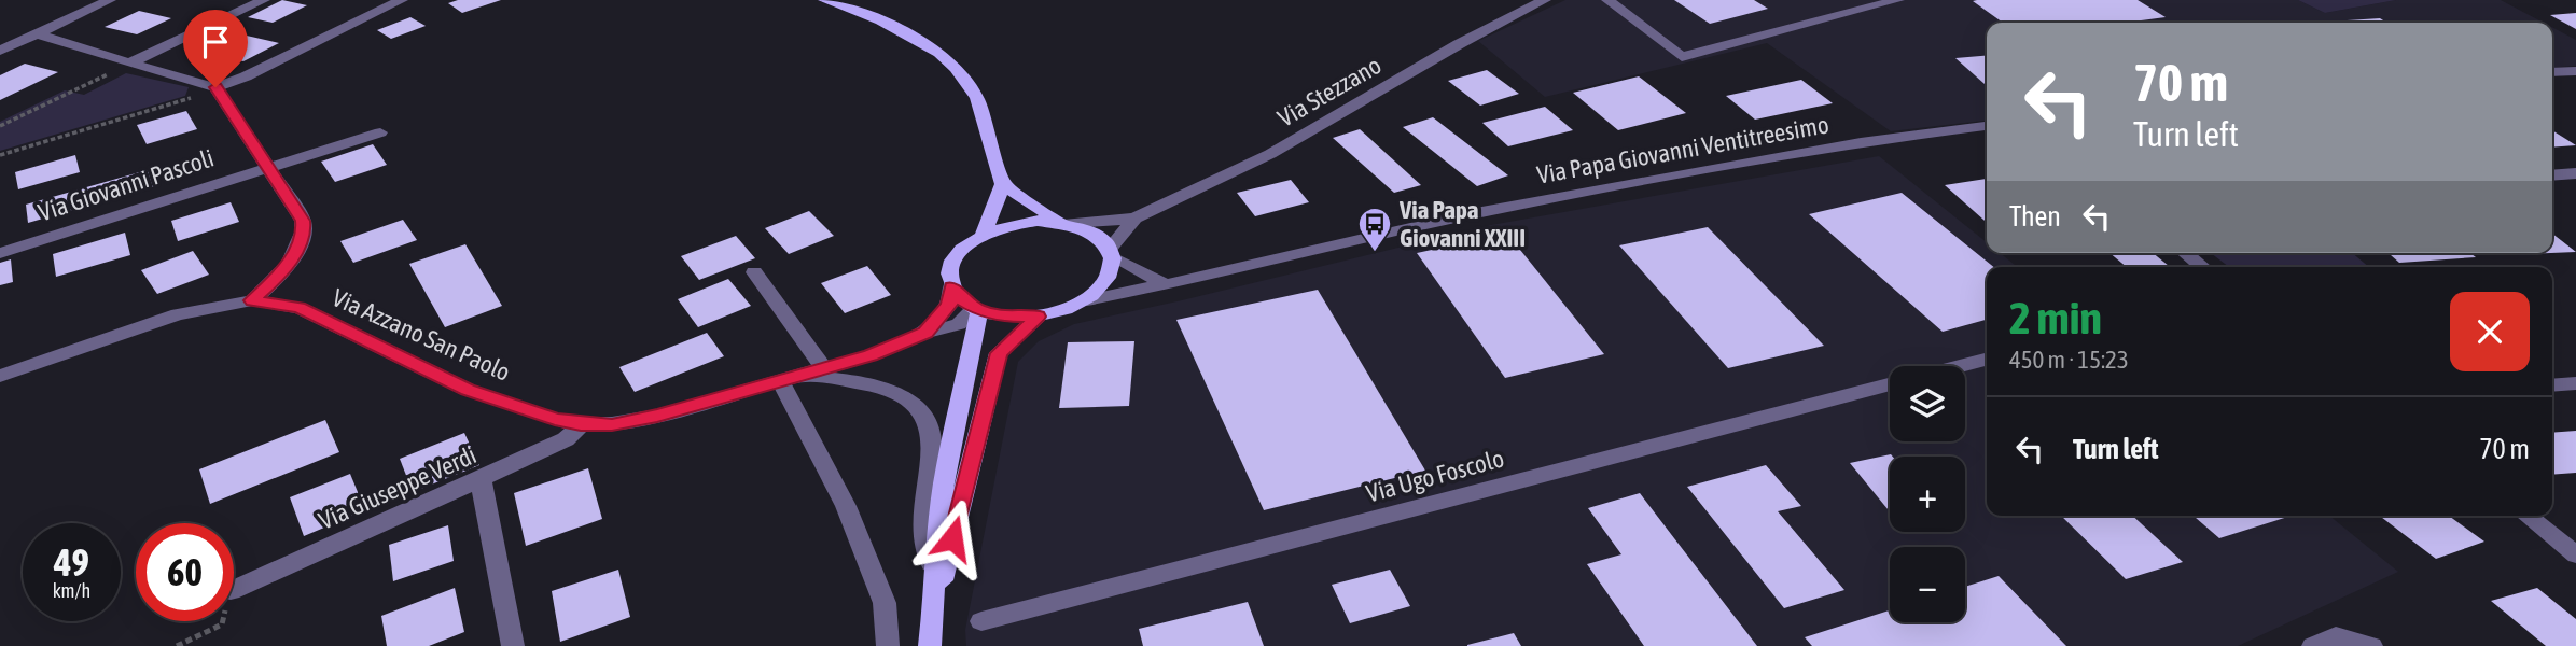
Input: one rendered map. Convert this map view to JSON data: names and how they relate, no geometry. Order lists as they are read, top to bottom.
{
  "streets": {
    "street": [
      "Via Stezzano",
      "Via Papa Giovanni Ventitreesimo",
      "Via Giovanni Pascoli",
      "Via Azzano San Paolo",
      "Via Ugo Foscolo",
      "Via Giuseppe Verdi"
    ]
  },
  "crossings": [
    ["Via Stezzano", "Via Papa Giovanni Ventitreesimo"],
    ["Via Stezzano", "Via Azzano San Paolo"],
    ["Via Papa Giovanni Ventitreesimo", "Via Azzano San Paolo"],
    ["Via Azzano San Paolo", "Via Giuseppe Verdi"]
  ],
  "places": {
    "bus stop": ["Via Papa Giovanni XXIII"]
  },
  "page": {
    "turn": ["70 m", "Turn left"],
    "then": "Then",
    "heading": ["2 min", "450 m · 15:23"],
    "map_buttons": ["+", "−"],
    "list": [
      {
        "name": "Turn left",
        "value": "70 m"
      }
    ],
    "speed": "49 km/h",
    "limit": "60"
  }
}
